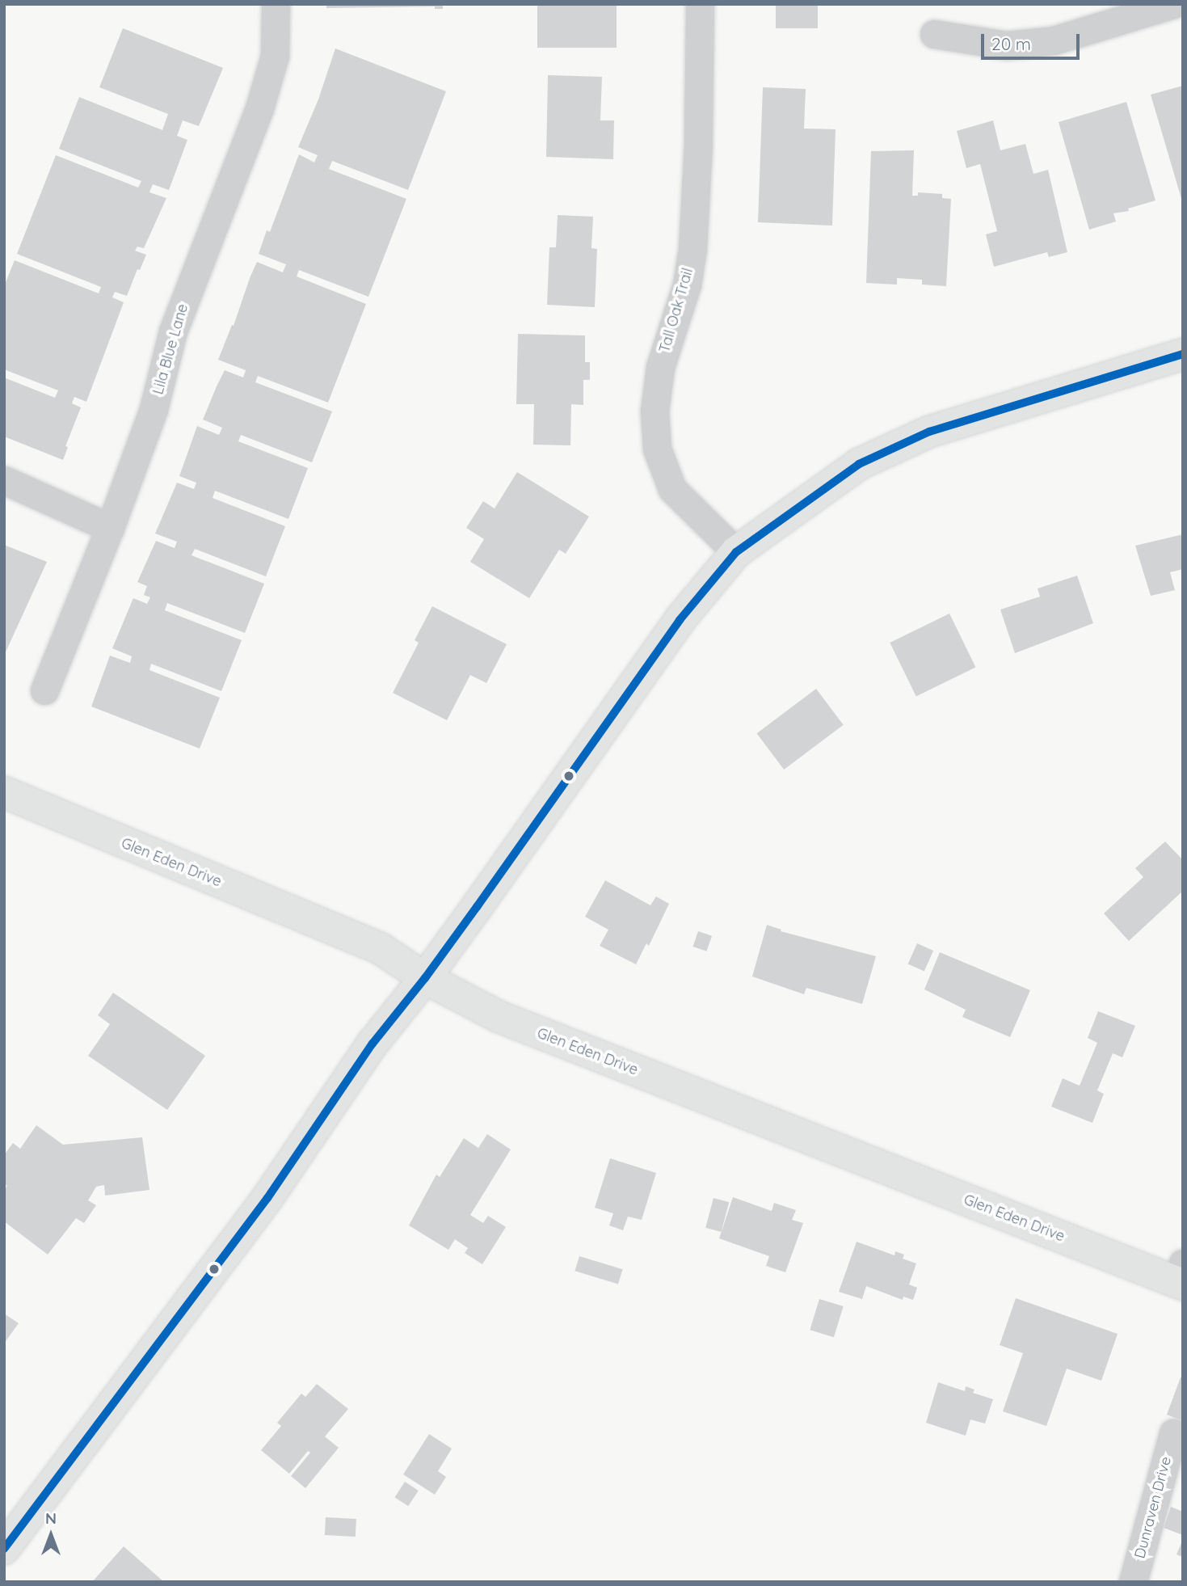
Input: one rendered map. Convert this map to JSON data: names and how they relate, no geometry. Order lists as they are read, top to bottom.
{
  "streets": {
    "main road": ["Glen Eden Drive"],
    "street": ["Tall Oak Trail", "Lila Blue Lane", "Dunraven Drive"]
  },
  "scale_bar": "20 m",
  "north": "top"
}
